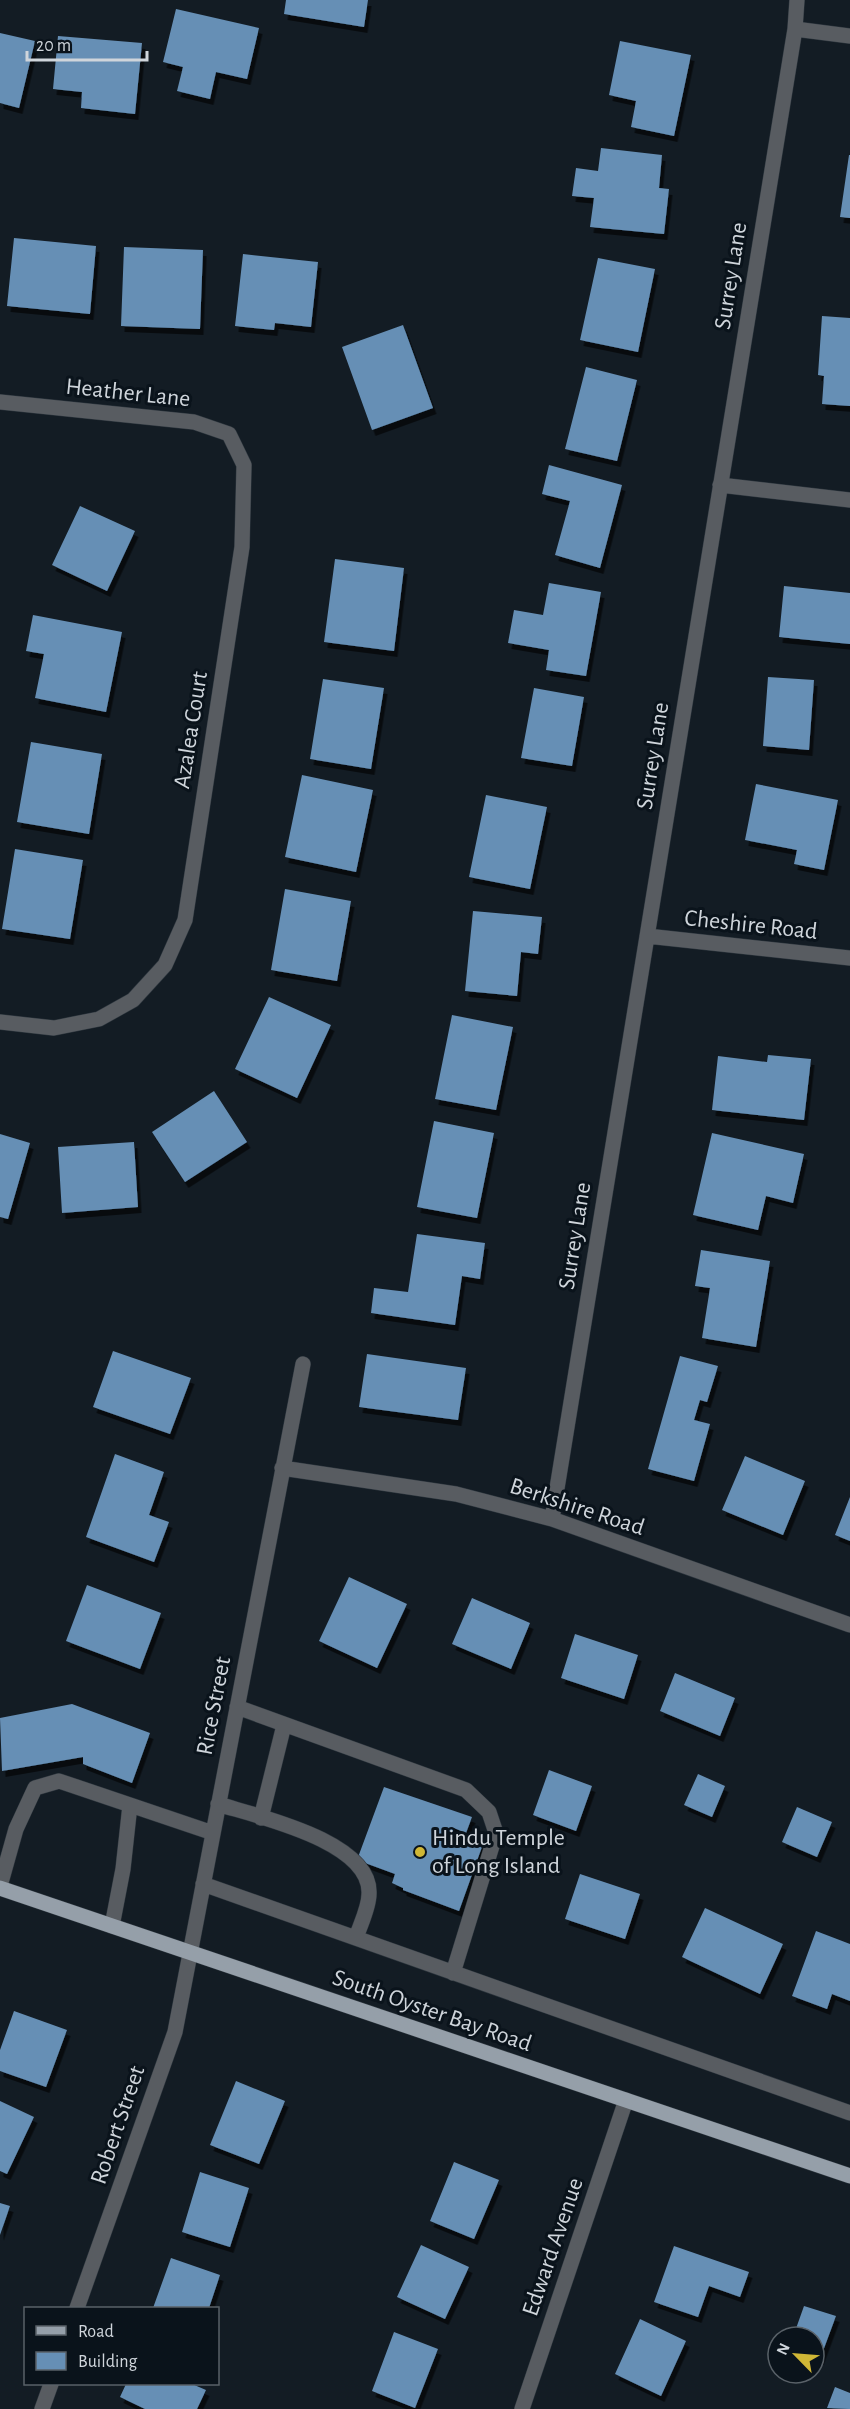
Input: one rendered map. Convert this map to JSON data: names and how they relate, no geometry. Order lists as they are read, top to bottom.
{
  "streets": {
    "main road": ["South Oyster Bay Road"],
    "street": [
      "Surrey Lane",
      "Heather Lane",
      "Azalea Court",
      "Cheshire Road",
      "Berkshire Road",
      "Rice Street",
      "Robert Street",
      "Edward Avenue"
    ]
  },
  "crossings": [
    ["Surrey Lane", "Cheshire Road"],
    ["Surrey Lane", "Berkshire Road"],
    ["Heather Lane", "Azalea Court"],
    ["Berkshire Road", "Rice Street"],
    ["Rice Street", "South Oyster Bay Road"],
    ["Rice Street", "Robert Street"],
    ["South Oyster Bay Road", "Robert Street"],
    ["South Oyster Bay Road", "Edward Avenue"]
  ],
  "places": ["Hindu Temple of Long Island"],
  "legend": ["Road", "Building"],
  "scale_bar": "20 m",
  "north": "top left"
}
